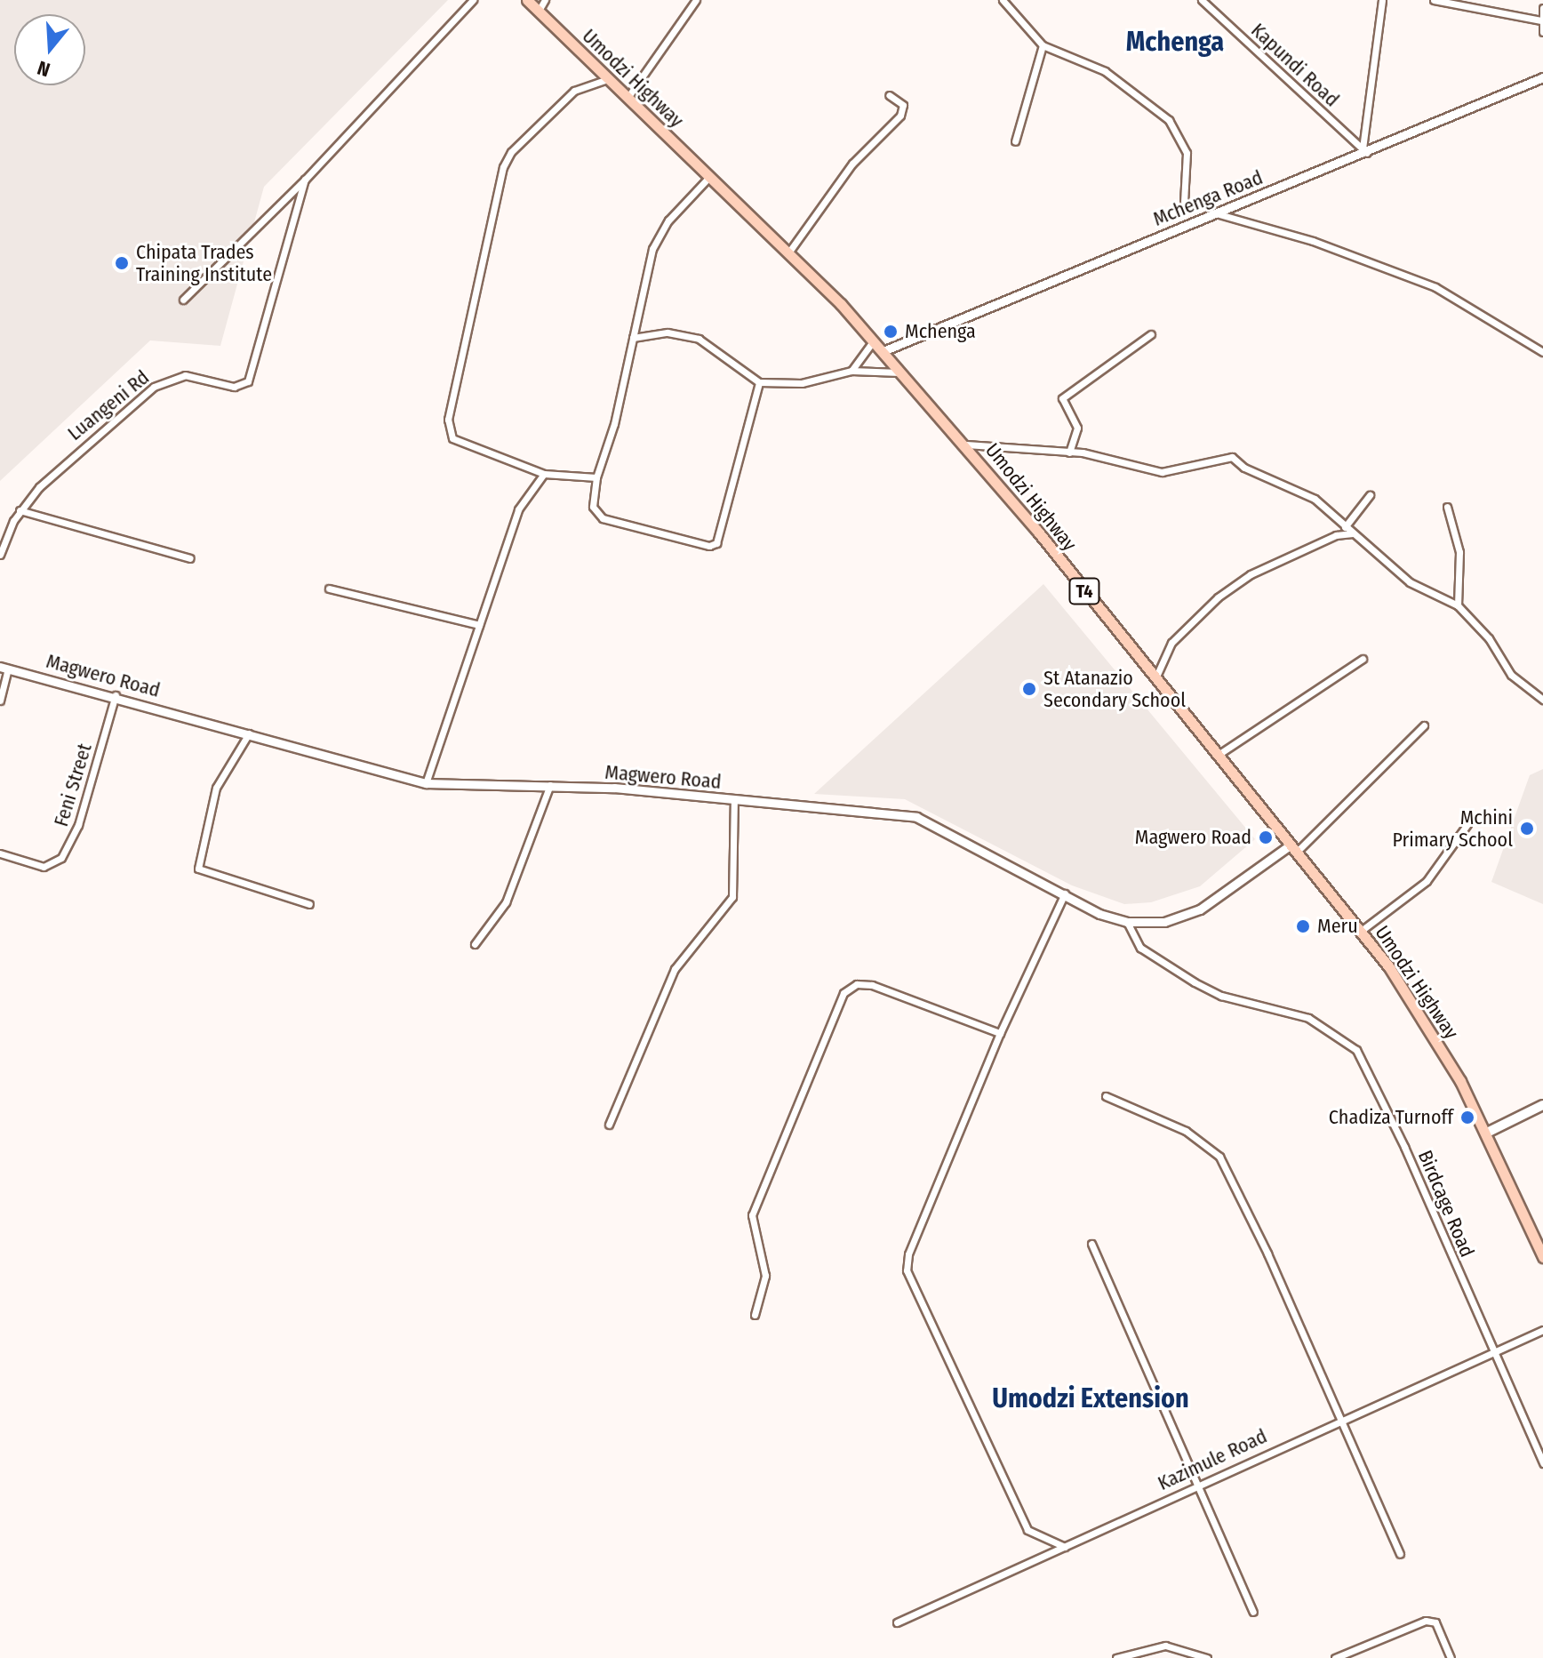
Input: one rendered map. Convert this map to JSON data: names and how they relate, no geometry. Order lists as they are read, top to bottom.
{
  "streets": {
    "highway": ["Umodzi Highway", "T4"],
    "street": [
      "Kapundi Road",
      "Mchenga Road",
      "Luangeni Rd",
      "Magwero Road",
      "Feni Street",
      "Birdcage Road",
      "Kazimule Road"
    ]
  },
  "crossings": [
    ["Kapundi Road", "Mchenga Road"],
    ["Umodzi Highway", "Mchenga Road"],
    ["Umodzi Highway", "Magwero Road"],
    ["Magwero Road", "Feni Street"],
    ["Magwero Road", "Birdcage Road"],
    ["Birdcage Road", "Kazimule Road"]
  ],
  "districts": ["Mchenga", "Umodzi Extension"],
  "places": [
    "Chipata Trades Training Institute",
    "Mchenga",
    "St Atanazio Secondary School",
    "Mchini Primary School",
    "Magwero Road",
    "Meru",
    "Chadiza Turnoff"
  ],
  "north": "bottom"
}
